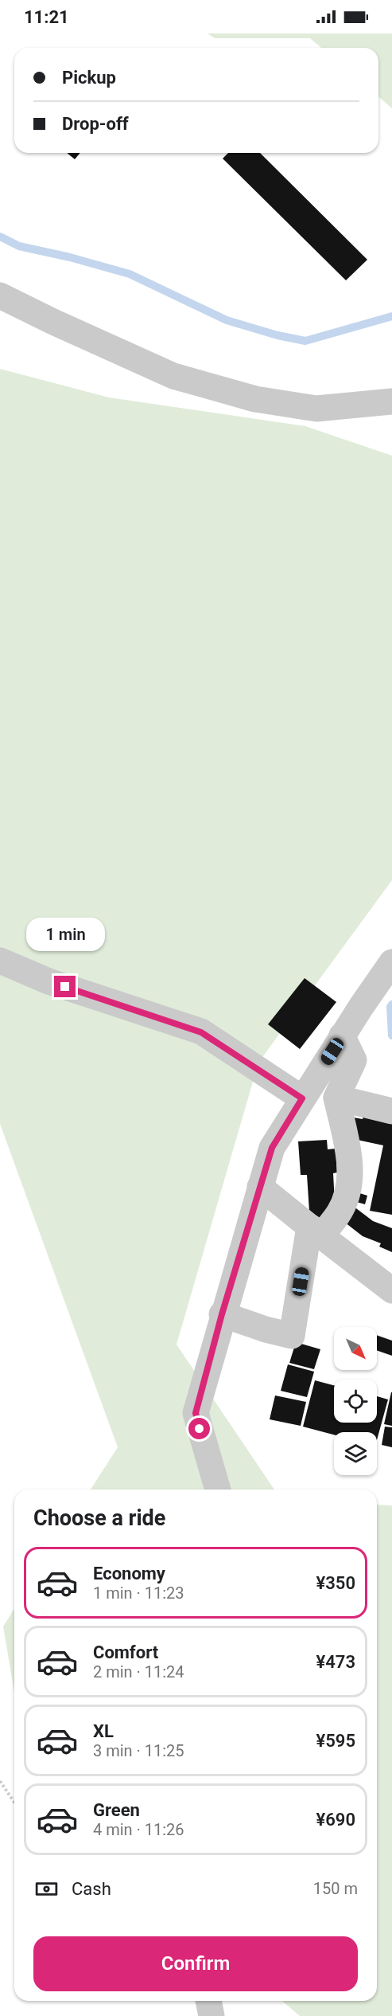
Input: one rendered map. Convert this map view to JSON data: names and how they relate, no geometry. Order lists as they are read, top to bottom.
{
  "north": "bottom right",
  "page": {
    "status": "11:21",
    "banner": ["Pickup", "Drop-off"],
    "bubble": "1 min",
    "heading": "Choose a ride",
    "list": [
      {
        "name": "Economy",
        "note": "1 min · 11:23",
        "value": "¥350"
      },
      {
        "name": "Comfort",
        "note": "2 min · 11:24",
        "value": "¥473"
      },
      {
        "name": "XL",
        "note": "3 min · 11:25",
        "value": "¥595"
      },
      {
        "name": "Green",
        "note": "4 min · 11:26",
        "value": "¥690"
      }
    ],
    "pay": ["Cash", "150 m"],
    "buttons": "Confirm"
  }
}
